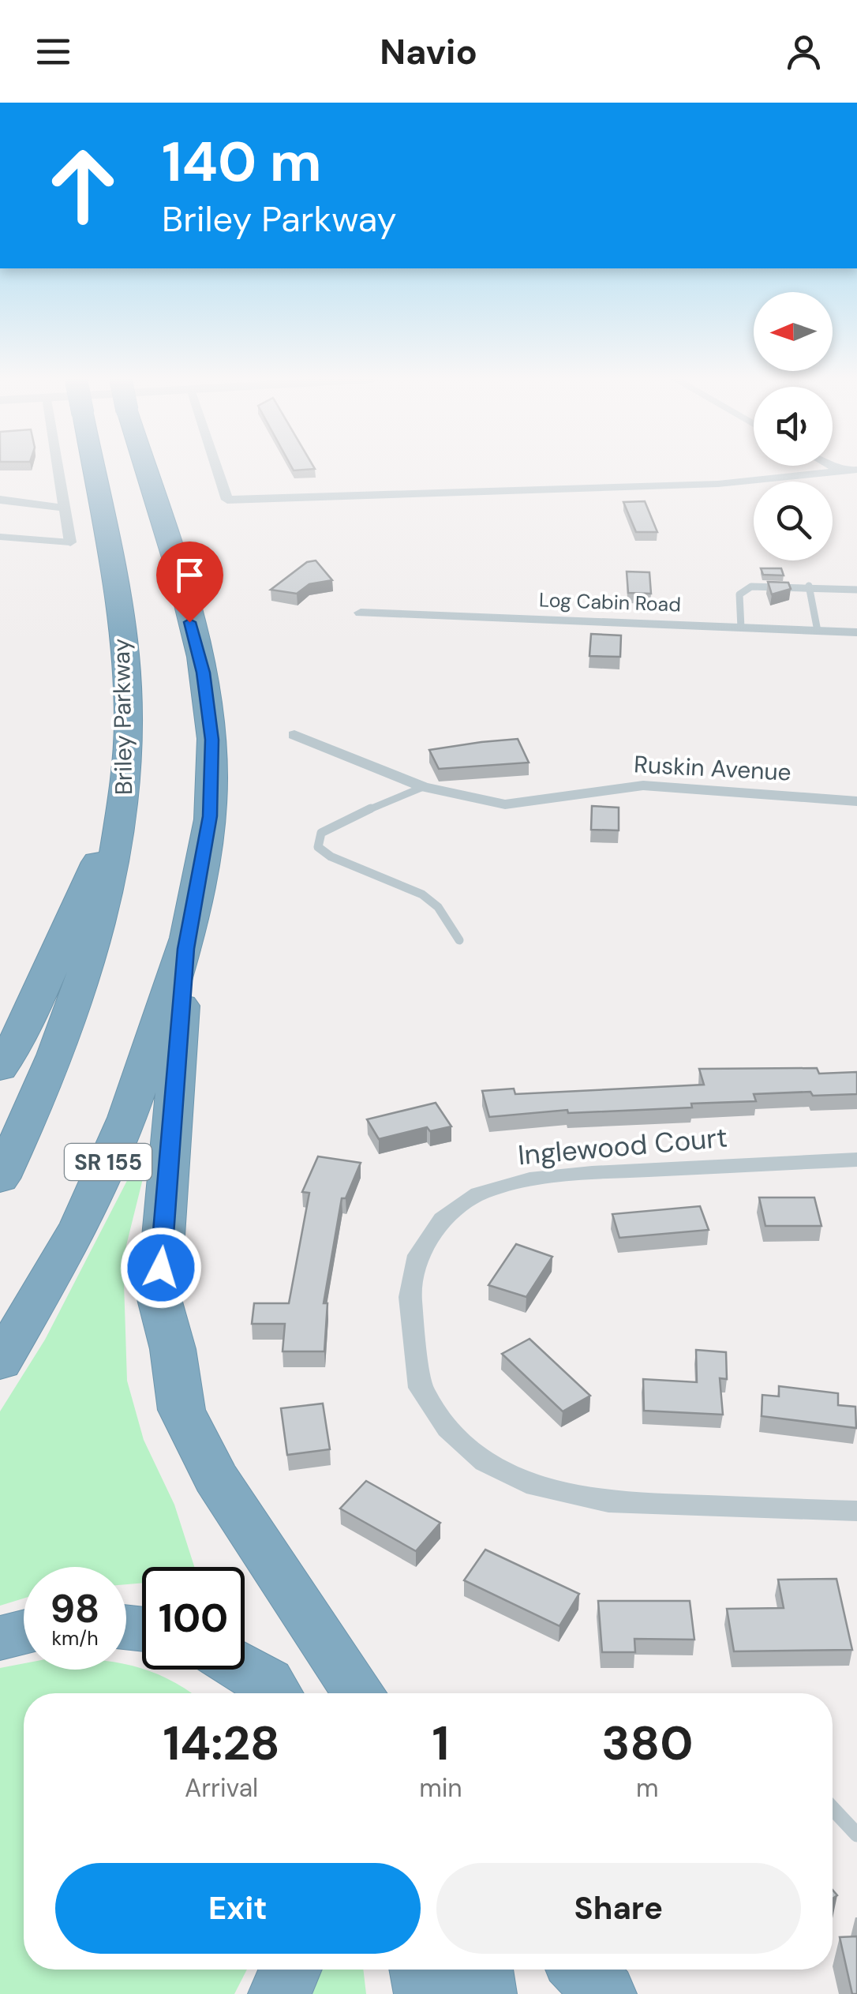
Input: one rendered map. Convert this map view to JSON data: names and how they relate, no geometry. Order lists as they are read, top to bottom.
{
  "streets": {
    "highway": ["Briley Parkway", "SR 155"],
    "street": ["Log Cabin Road", "Ruskin Avenue", "Inglewood Court"]
  },
  "north": "left",
  "page": {
    "header": "Navio",
    "turn": ["140 m", "Briley Parkway"],
    "speed": "98 km/h",
    "limit": "100",
    "eta": [
      "14:28",
      "Arrival",
      "1",
      "min",
      "380",
      "m"
    ],
    "buttons": ["Exit", "Share"]
  }
}
